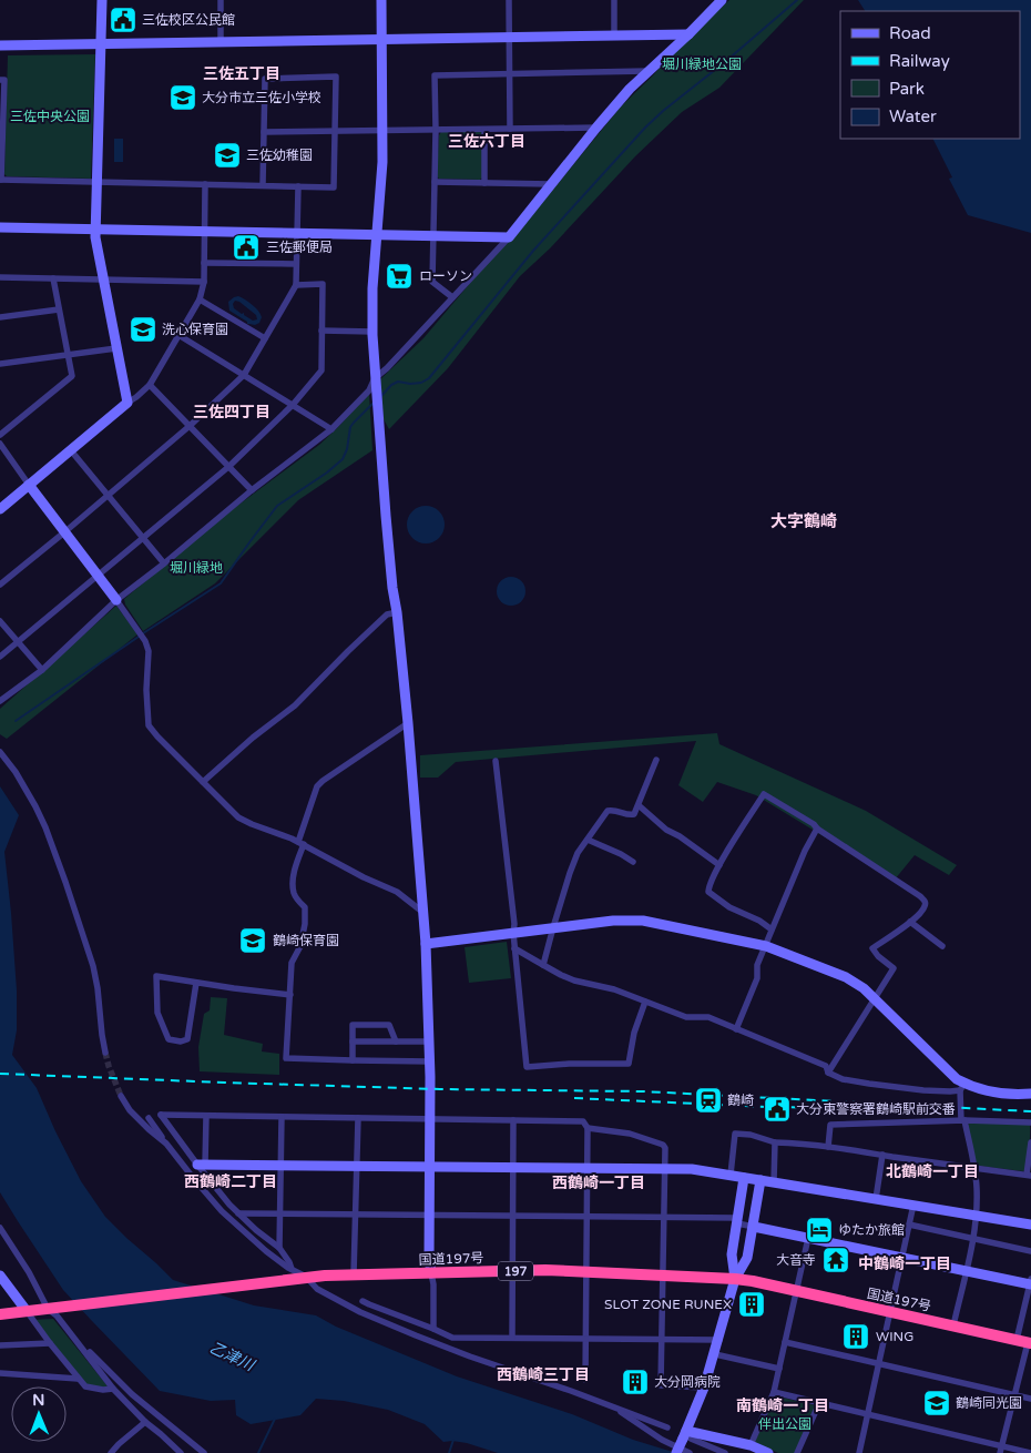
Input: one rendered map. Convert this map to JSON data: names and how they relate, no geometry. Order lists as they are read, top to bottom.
{
  "streets": {
    "highway": ["国道197号", "197"]
  },
  "districts": [
    "三佐五丁目",
    "三佐六丁目",
    "三佐四丁目",
    "大字鶴崎",
    "北鶴崎一丁目",
    "西鶴崎二丁目",
    "西鶴崎一丁目",
    "中鶴崎一丁目",
    "西鶴崎三丁目",
    "南鶴崎一丁目"
  ],
  "water": ["乙津川"],
  "parks": [
    "堀川緑地公園",
    "三佐中央公園",
    "堀川緑地",
    "伴出公園"
  ],
  "places": {
    "public building": ["三佐校区公民館", "三佐郵便局", "大分東警察署鶴崎駅前交番"],
    "school or university": [
      "大分市立三佐小学校",
      "三佐幼稚園",
      "洗心保育園",
      "鶴崎保育園",
      "鶴崎同光園"
    ],
    "supermarket": ["ローソン"],
    "station": ["鶴崎"],
    "hotel": ["ゆたか旅館"],
    "temple": ["大音寺"],
    "building": ["SLOT ZONE RUNEX", "WING", "大分岡病院"]
  },
  "legend": [
    "Road",
    "Railway",
    "Park",
    "Water"
  ],
  "north": "top"
}
